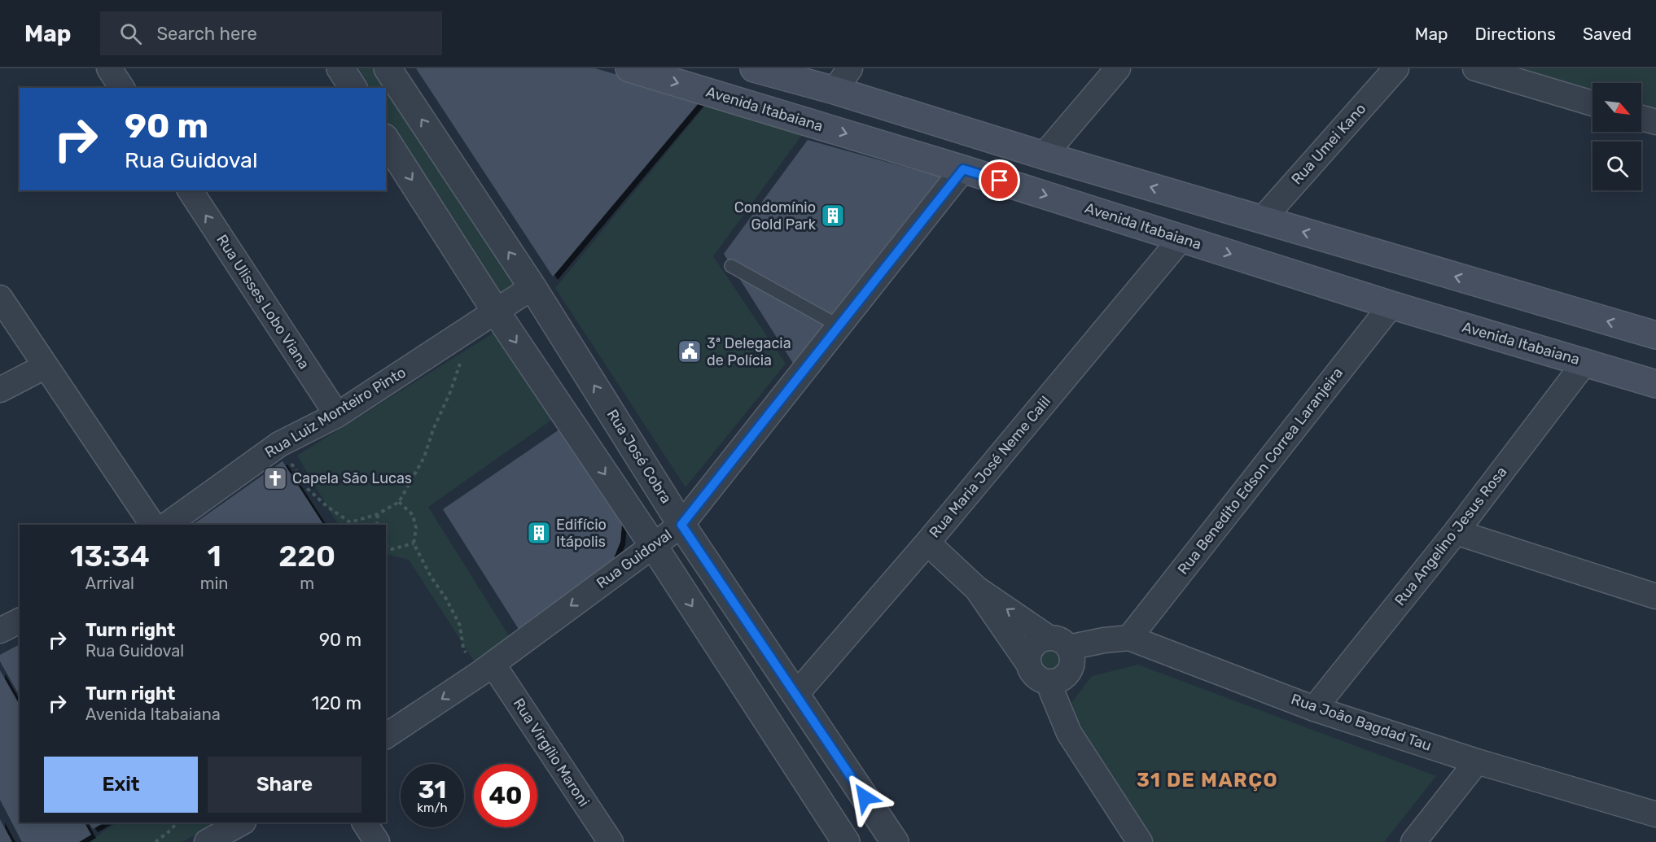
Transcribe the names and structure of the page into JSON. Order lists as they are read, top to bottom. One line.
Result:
{"streets":{"main road":["Avenida Itabaiana"],"street":["Rua Umei Kano","Rua Ulisses Lobo Viana","Rua Luiz Monteiro Pinto","Rua José Cobra","Rua Maria José Neme Calil","Rua Benedito Edson Correa Laranjeira","Rua Angelino Jesus Rosa","Rua Guidoval","Rua João Bagdad Tau","Rua Virgílio Maroni"]},"crossings":[["Avenida Itabaiana","Rua Maria José Neme Calil"],["Avenida Itabaiana","Rua Benedito Edson Correa Laranjeira"],["Avenida Itabaiana","Rua Angelino Jesus Rosa"],["Avenida Itabaiana","Rua Guidoval"],["Rua Ulisses Lobo Viana","Rua Luiz Monteiro Pinto"],["Rua Luiz Monteiro Pinto","Rua José Cobra"],["Rua José Cobra","Rua Maria José Neme Calil"],["Rua José Cobra","Rua Guidoval"],["Rua Benedito Edson Correa Laranjeira","Rua João Bagdad Tau"],["Rua Angelino Jesus Rosa","Rua João Bagdad Tau"],["Rua Guidoval","Rua Virgílio Maroni"]],"one_way":["Rua Guidoval"],"districts":["31 DE MARÇO"],"places":{"building":["Condomínio Gold Park","Edifício Itápolis"],"public building":["3ª Delegacia de Polícia"],"church":["Capela São Lucas"]},"north":"bottom right","page":{"header":"Map","search":"Search here","nav":["Map","Directions","Saved"],"turn":["90 m","Rua Guidoval"],"eta":["13:34","Arrival","1","min","220","m"],"list":[{"name":"Turn right","note":"Rua Guidoval","value":"90 m"},{"name":"Turn right","note":"Avenida Itabaiana","value":"120 m"}],"buttons":["Exit","Share"],"speed":"31 km/h","limit":"40"}}
